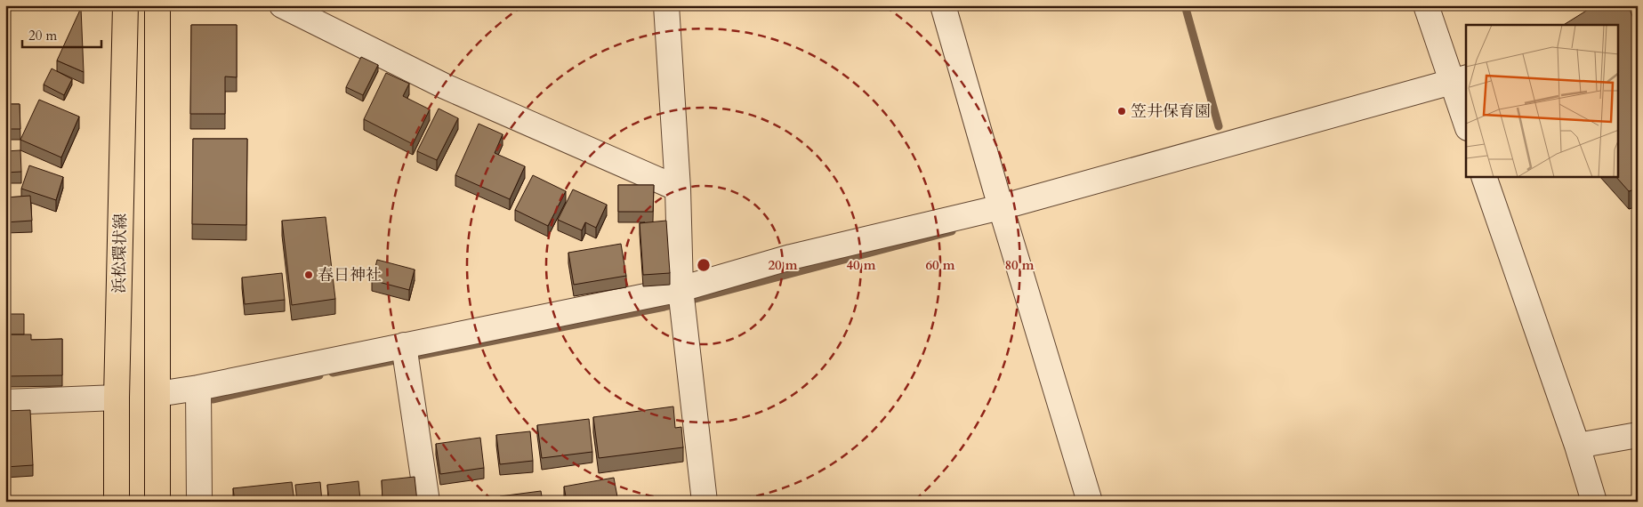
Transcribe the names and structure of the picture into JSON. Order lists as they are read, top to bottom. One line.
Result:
{"streets":{"main road":["浜松環状線"]},"places":["笠井保育園","春日神社"],"scale_bar":"20 m","rings":["20 m","40 m","60 m","80 m"]}
